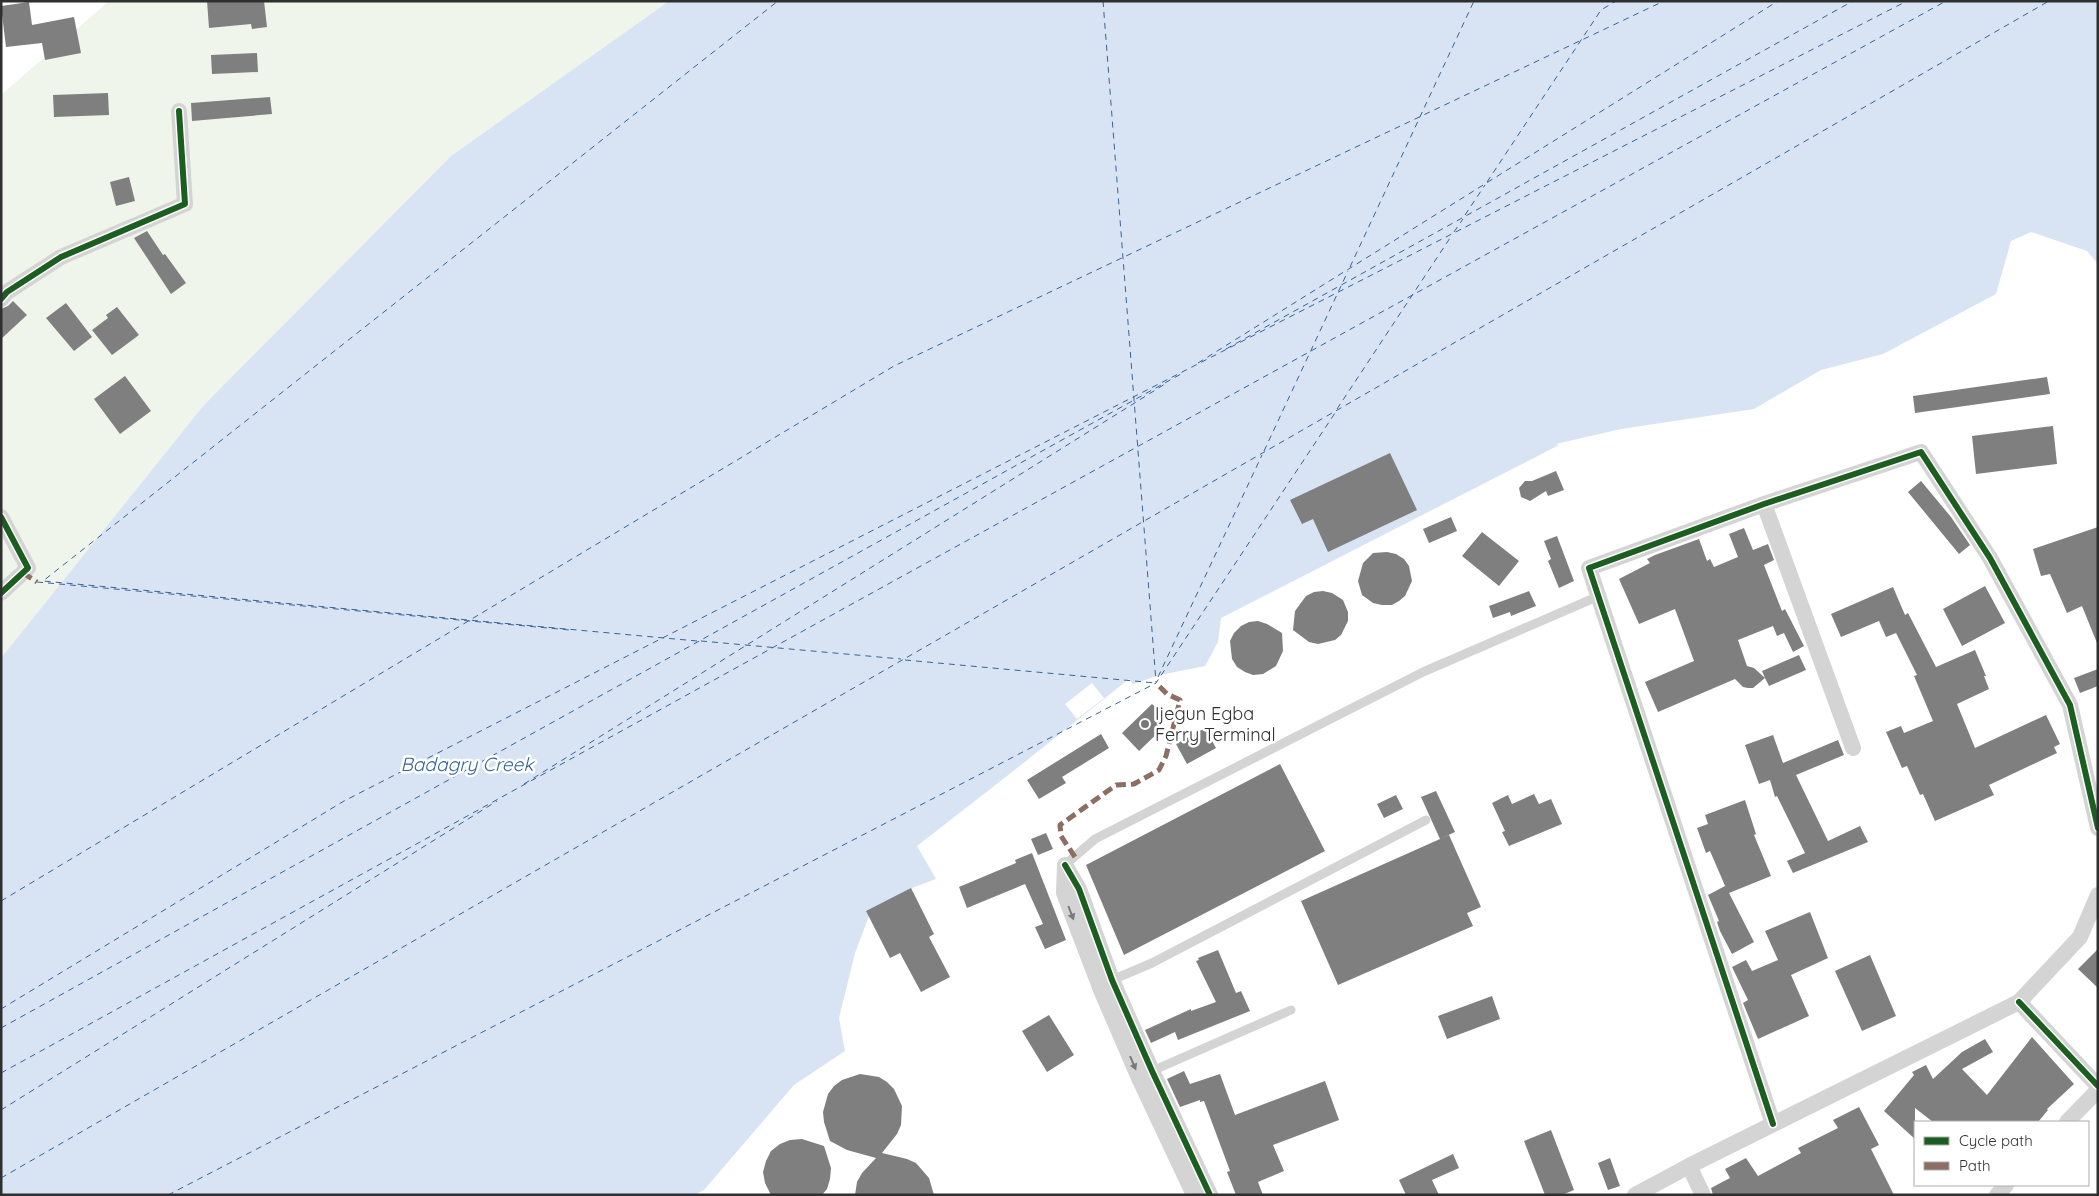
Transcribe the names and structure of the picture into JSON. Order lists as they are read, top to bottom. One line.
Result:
{"water":["Badagry Creek"],"places":["Ijegun Egba Ferry Terminal"],"legend":["Cycle path","Path"]}
